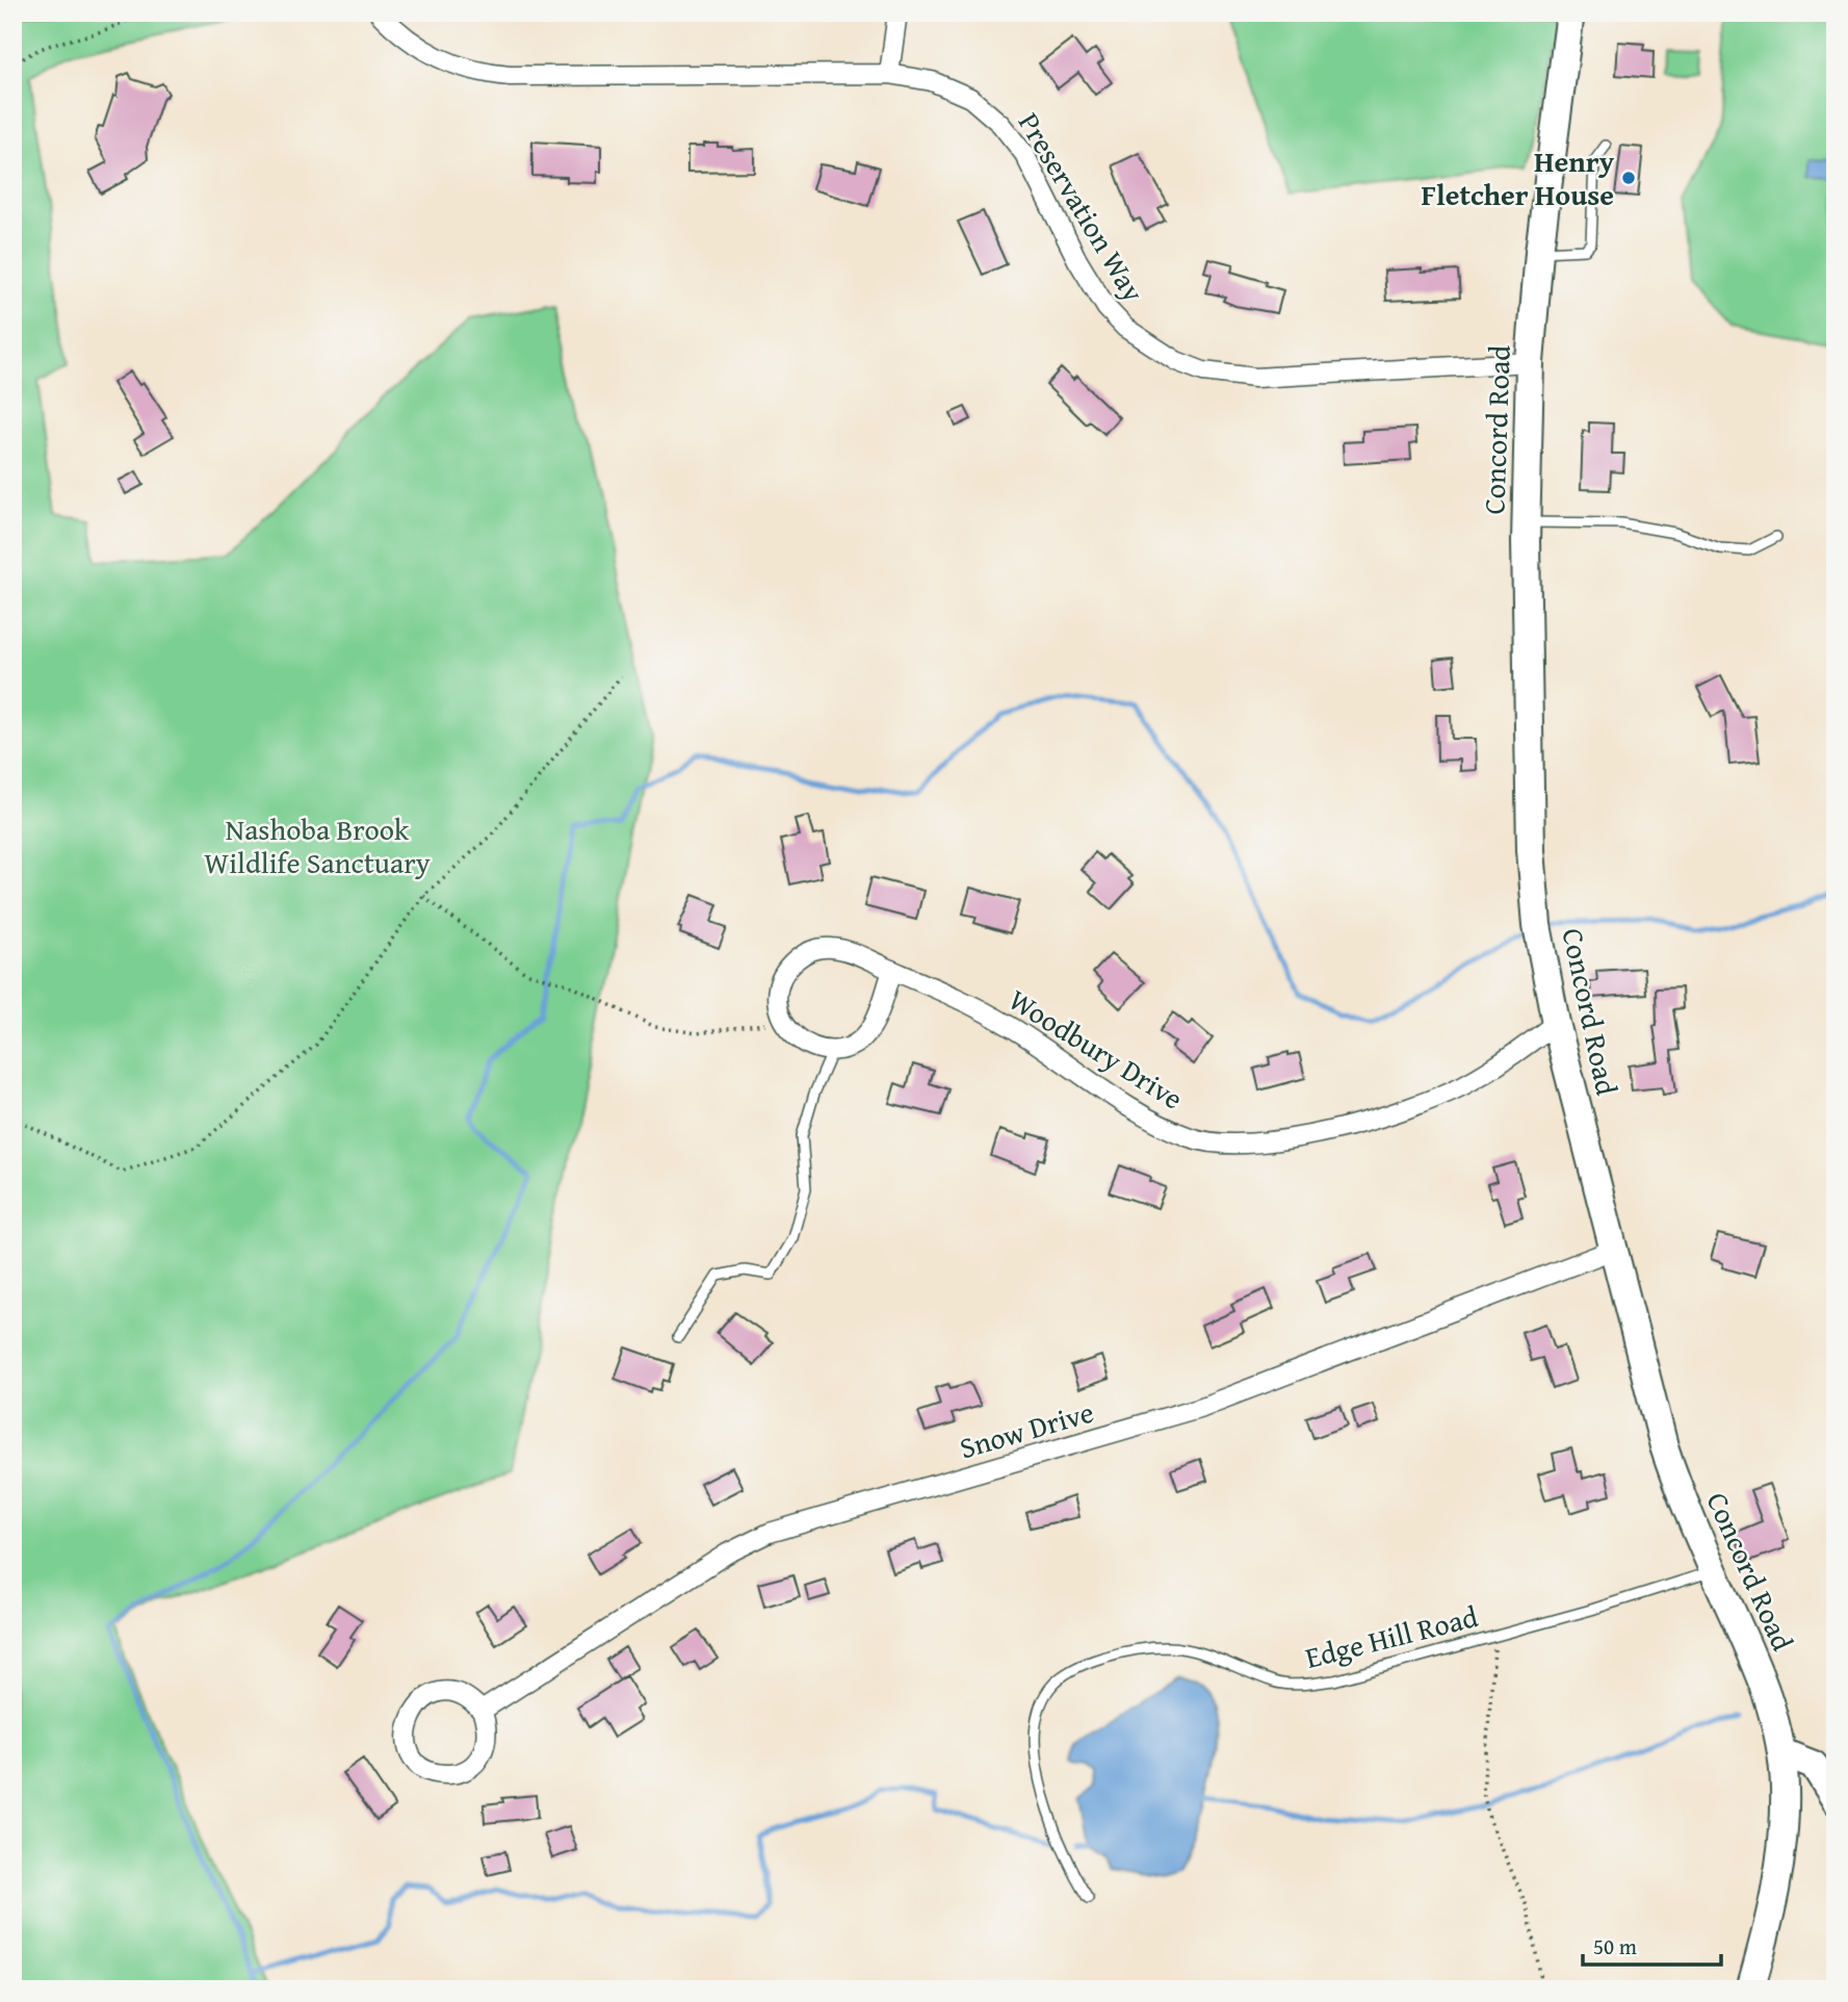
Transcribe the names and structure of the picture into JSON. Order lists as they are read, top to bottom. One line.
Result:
{"streets":{"main road":["Concord Road"],"street":["Preservation Way","Woodbury Drive","Snow Drive"],"lane":["Edge Hill Road"]},"crossings":[["Preservation Way","Concord Road"],["Concord Road","Woodbury Drive"],["Concord Road","Snow Drive"],["Concord Road","Edge Hill Road"]],"parks":["Nashoba Brook Wildlife Sanctuary"],"places":["Henry Fletcher House"],"scale_bar":"50 m"}
